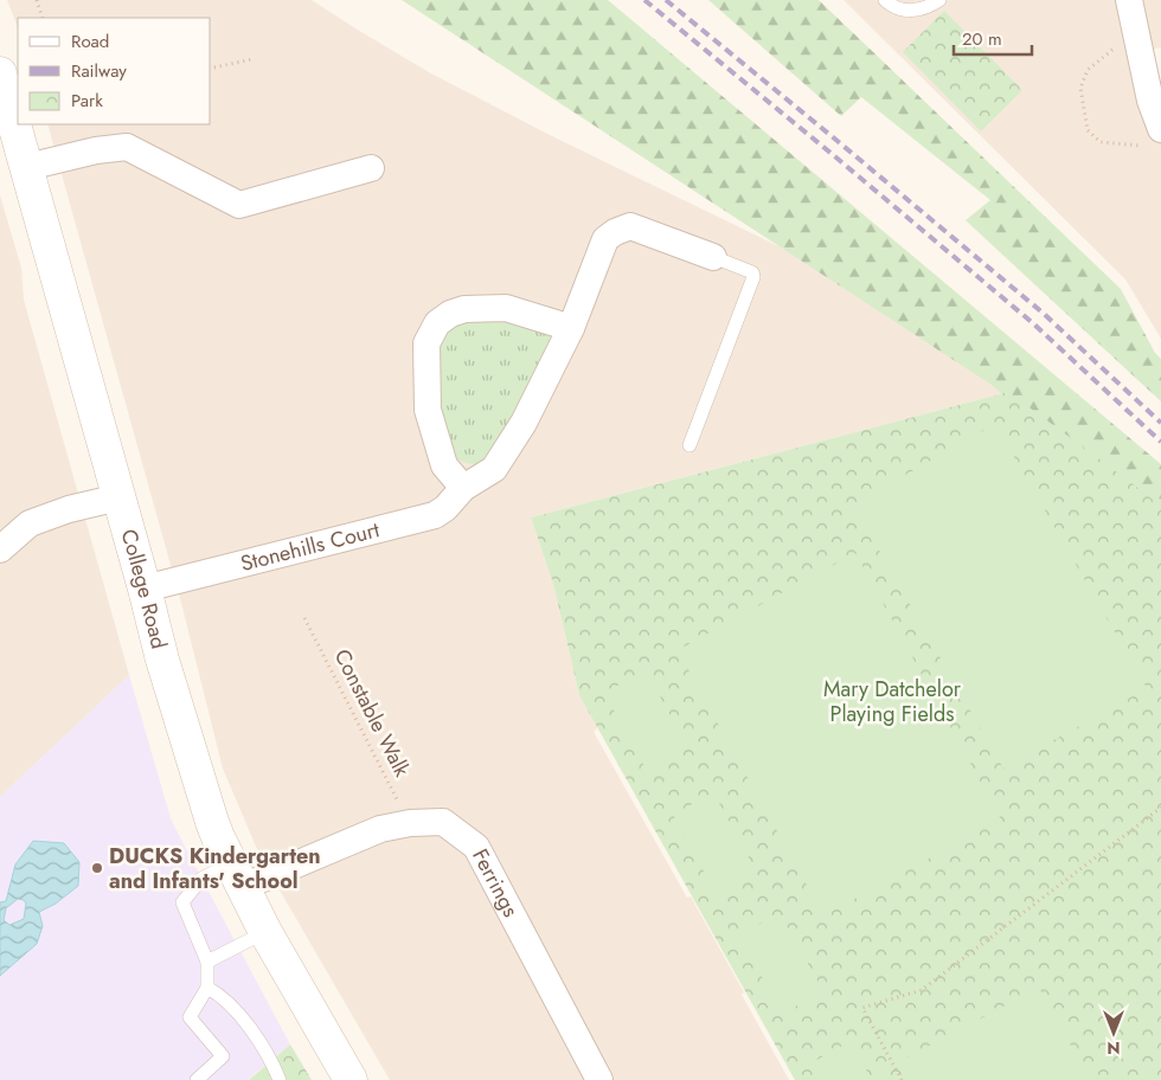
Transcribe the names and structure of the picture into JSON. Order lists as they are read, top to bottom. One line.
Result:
{"streets":{"street":["Stonehills Court","College Road","Ferrings"],"path":["Constable Walk"]},"crossings":[["Stonehills Court","College Road"],["College Road","Ferrings"],["Constable Walk","Ferrings"]],"parks":["Mary Datchelor Playing Fields"],"places":["DUCKS Kindergarten and Infants' School"],"legend":["Road","Railway","Park"],"scale_bar":"20 m","north":"bottom"}
